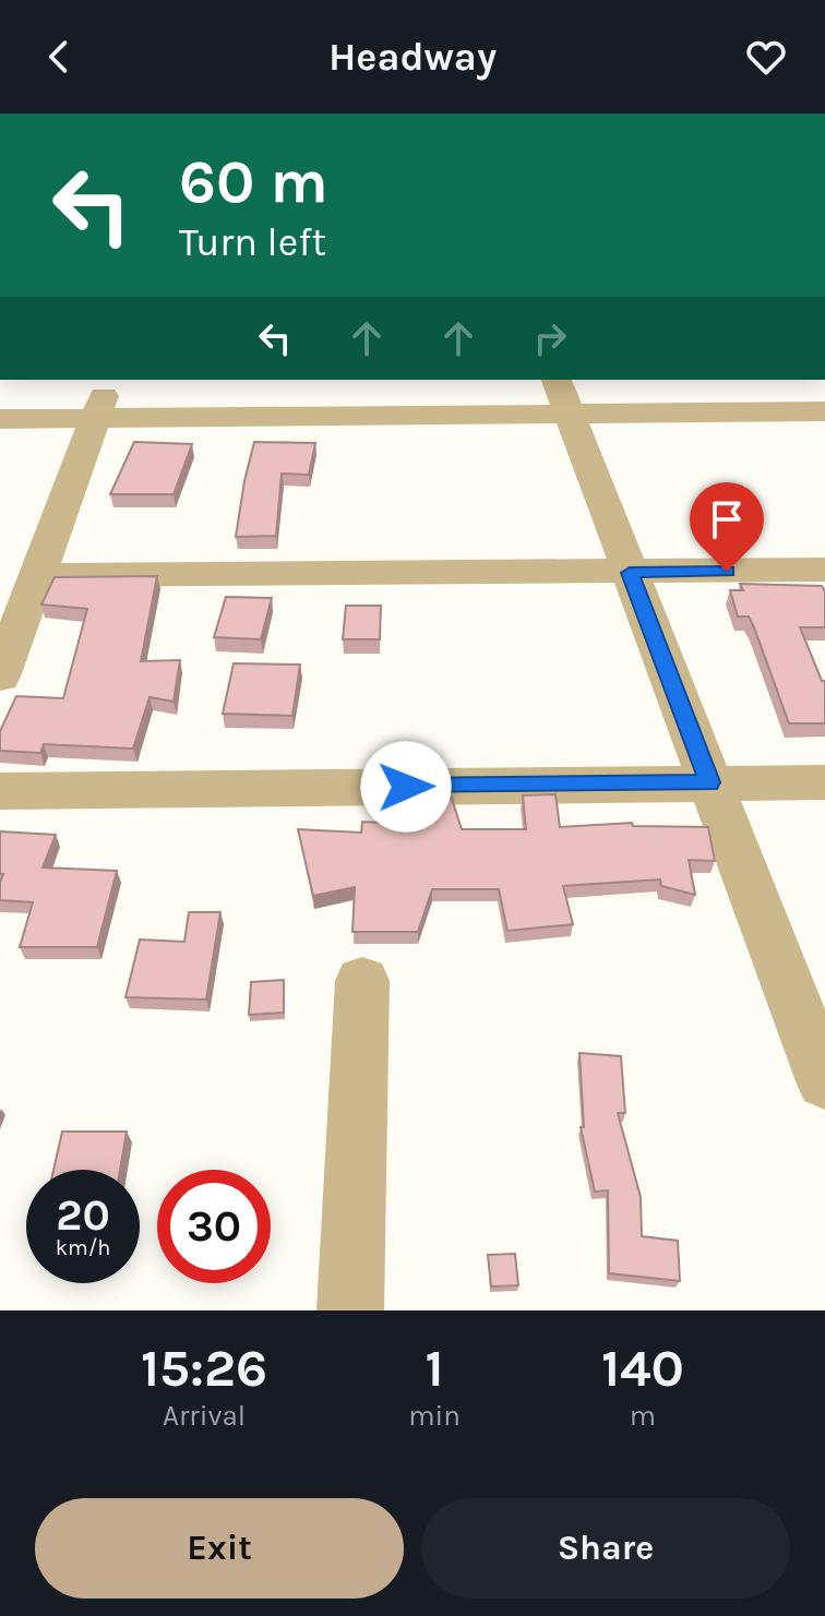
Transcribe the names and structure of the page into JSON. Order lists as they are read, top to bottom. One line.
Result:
{"page":{"header":"Headway","turn":["60 m","Turn left"],"speed":"20 km/h","limit":"30","eta":["15:26","Arrival","1","min","140","m"],"buttons":["Exit","Share"]}}
